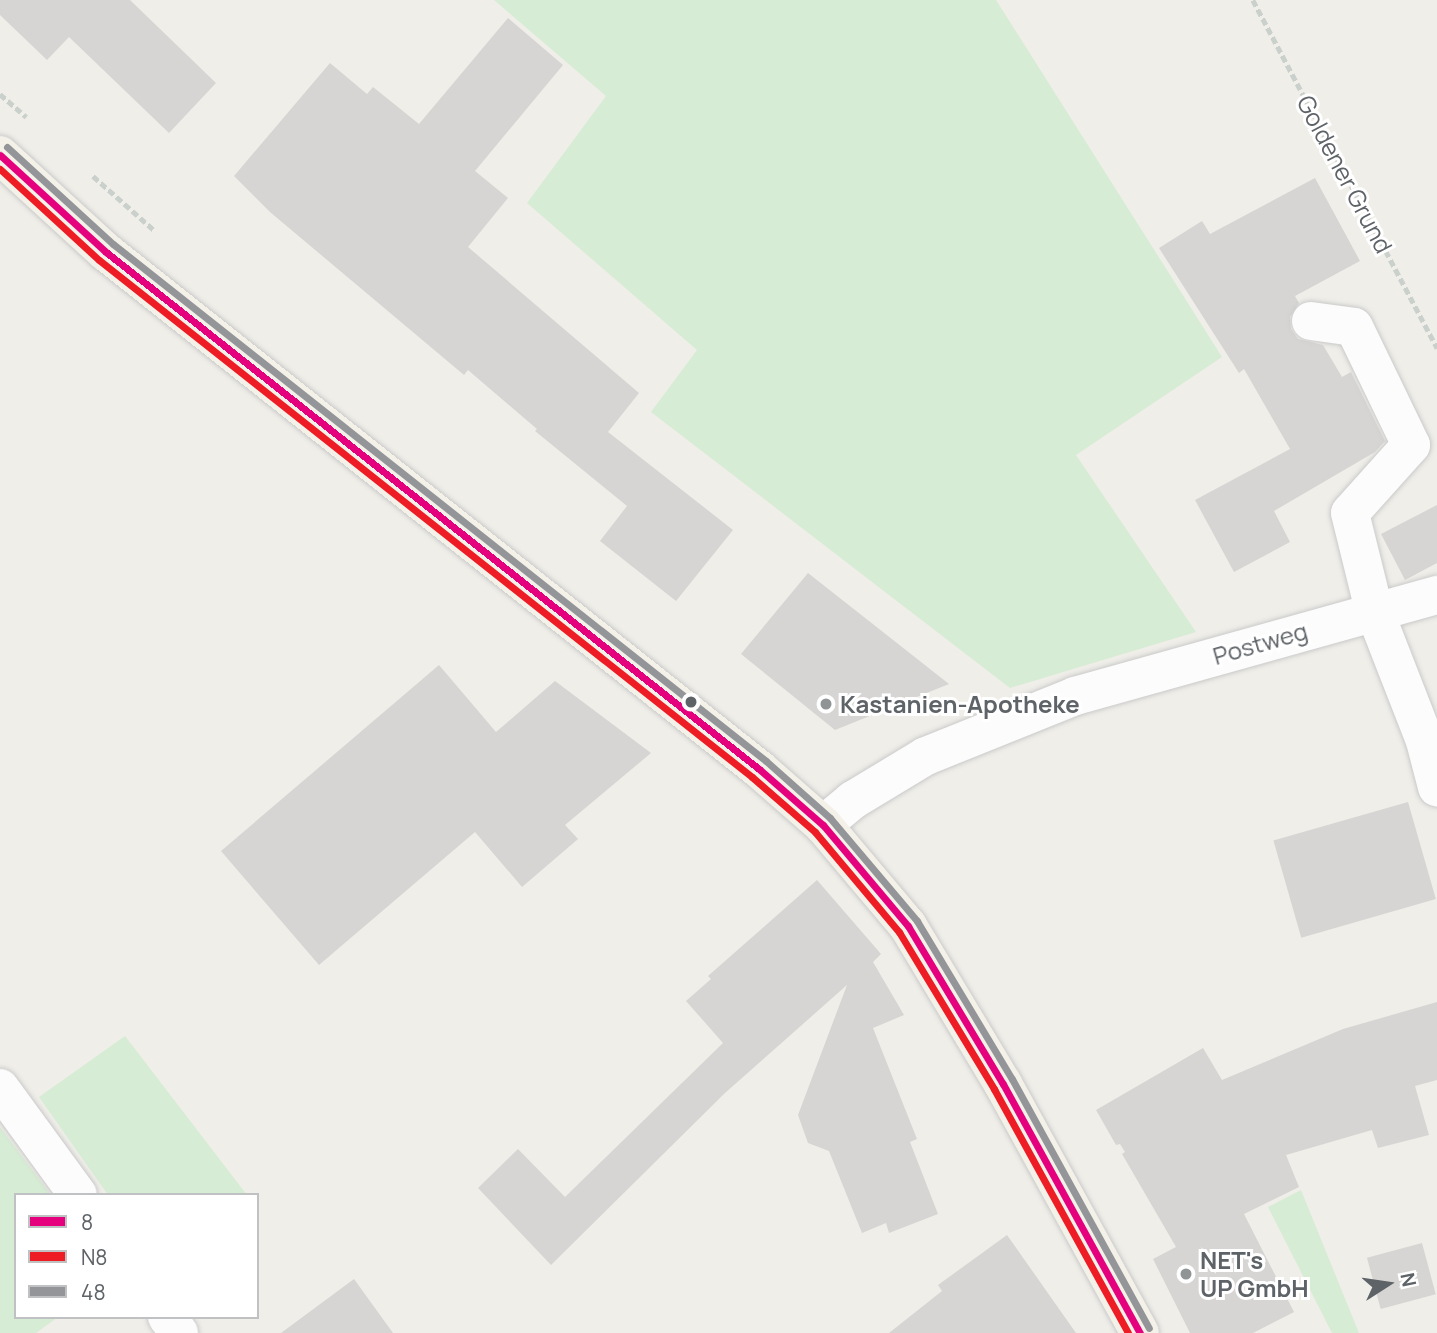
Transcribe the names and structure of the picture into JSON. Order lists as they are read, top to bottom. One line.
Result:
{"streets":{"street":["Postweg"],"path":["Goldener Grund"]},"places":["Kastanien-Apotheke","NET's UP GmbH"],"lines":["transit line 48","transit line 8","transit line N8"],"legend":["8","N8","48"],"north":"right"}
